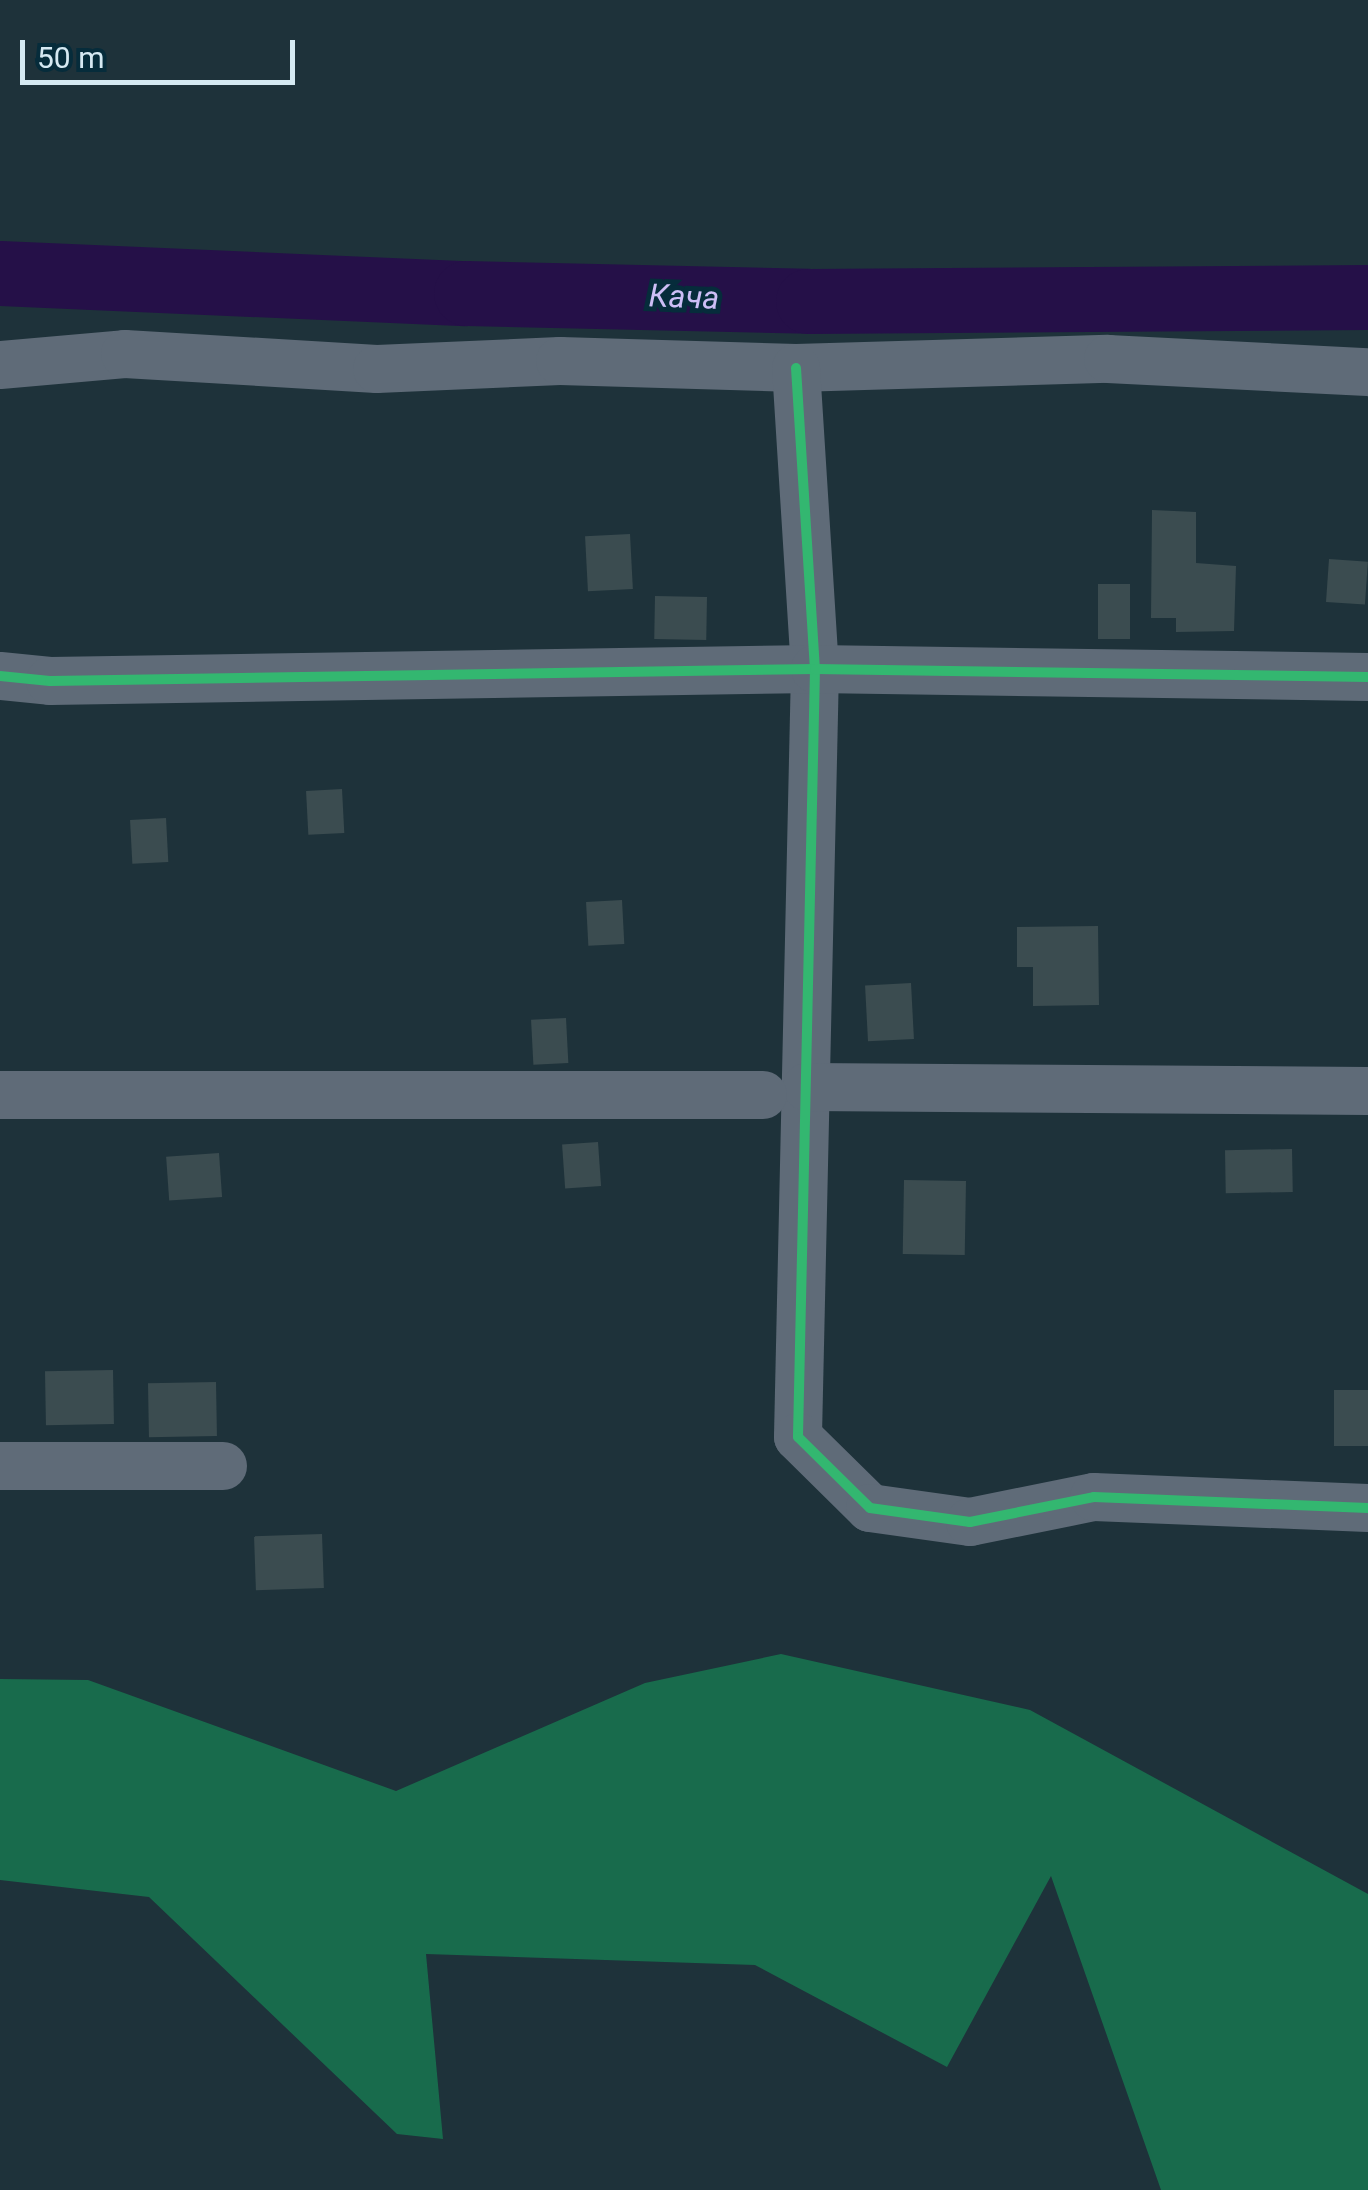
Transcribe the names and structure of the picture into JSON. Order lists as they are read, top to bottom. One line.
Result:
{"water":["Кача"],"scale_bar":"50 m"}
